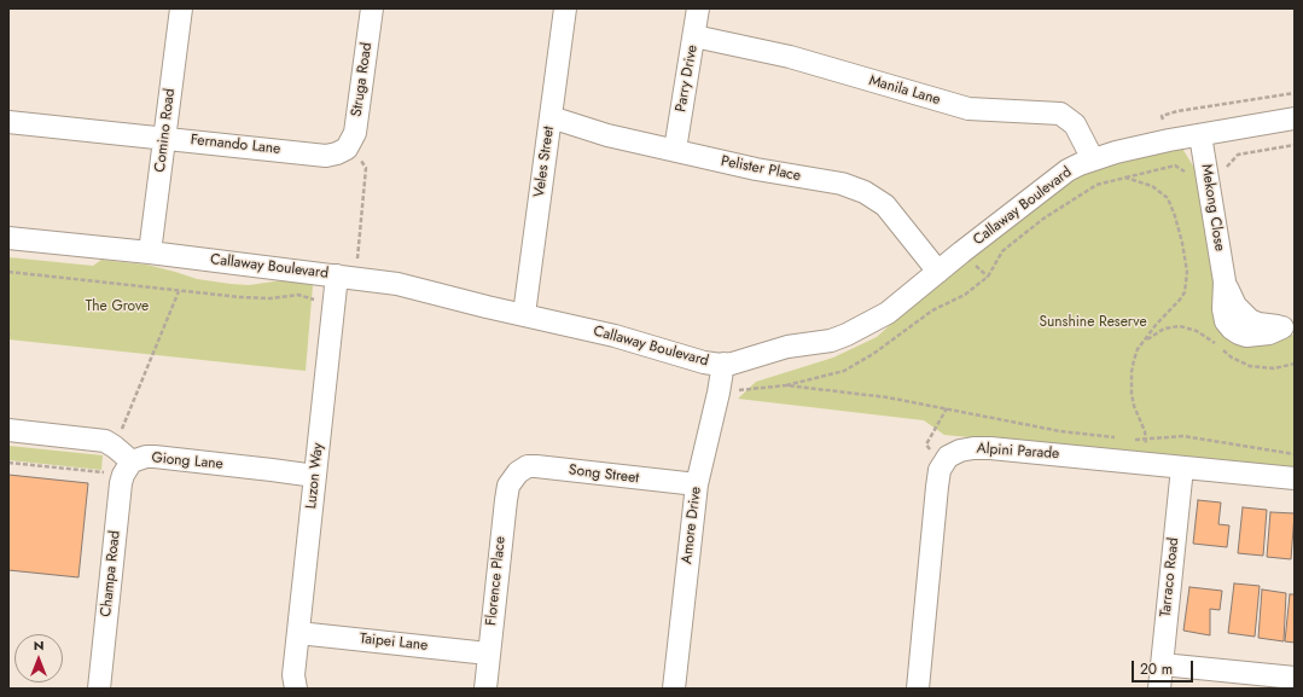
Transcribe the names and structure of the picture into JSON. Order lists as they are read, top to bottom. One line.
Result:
{"streets":{"street":["Parry Drive","Struga Road","Manila Lane","Comino Road","Fernando Lane","Veles Street","Pelister Place","Callaway Boulevard","Mekong Close","Alpini Parade","Giong Lane","Song Street","Luzon Way","Amore Drive","Champa Road","Tarraco Road","Florence Place","Taipei Lane"]},"crossings":[["Parry Drive","Manila Lane"],["Parry Drive","Pelister Place"],["Struga Road","Fernando Lane"],["Manila Lane","Callaway Boulevard"],["Comino Road","Fernando Lane"],["Comino Road","Callaway Boulevard"],["Veles Street","Pelister Place"],["Veles Street","Callaway Boulevard"],["Pelister Place","Callaway Boulevard"],["Callaway Boulevard","Mekong Close"],["Callaway Boulevard","Luzon Way"],["Callaway Boulevard","Amore Drive"],["Alpini Parade","Tarraco Road"],["Giong Lane","Luzon Way"],["Giong Lane","Champa Road"],["Song Street","Amore Drive"],["Song Street","Florence Place"],["Luzon Way","Taipei Lane"],["Florence Place","Taipei Lane"]],"parks":["The Grove","Sunshine Reserve"],"scale_bar":"20 m","north":"top"}
